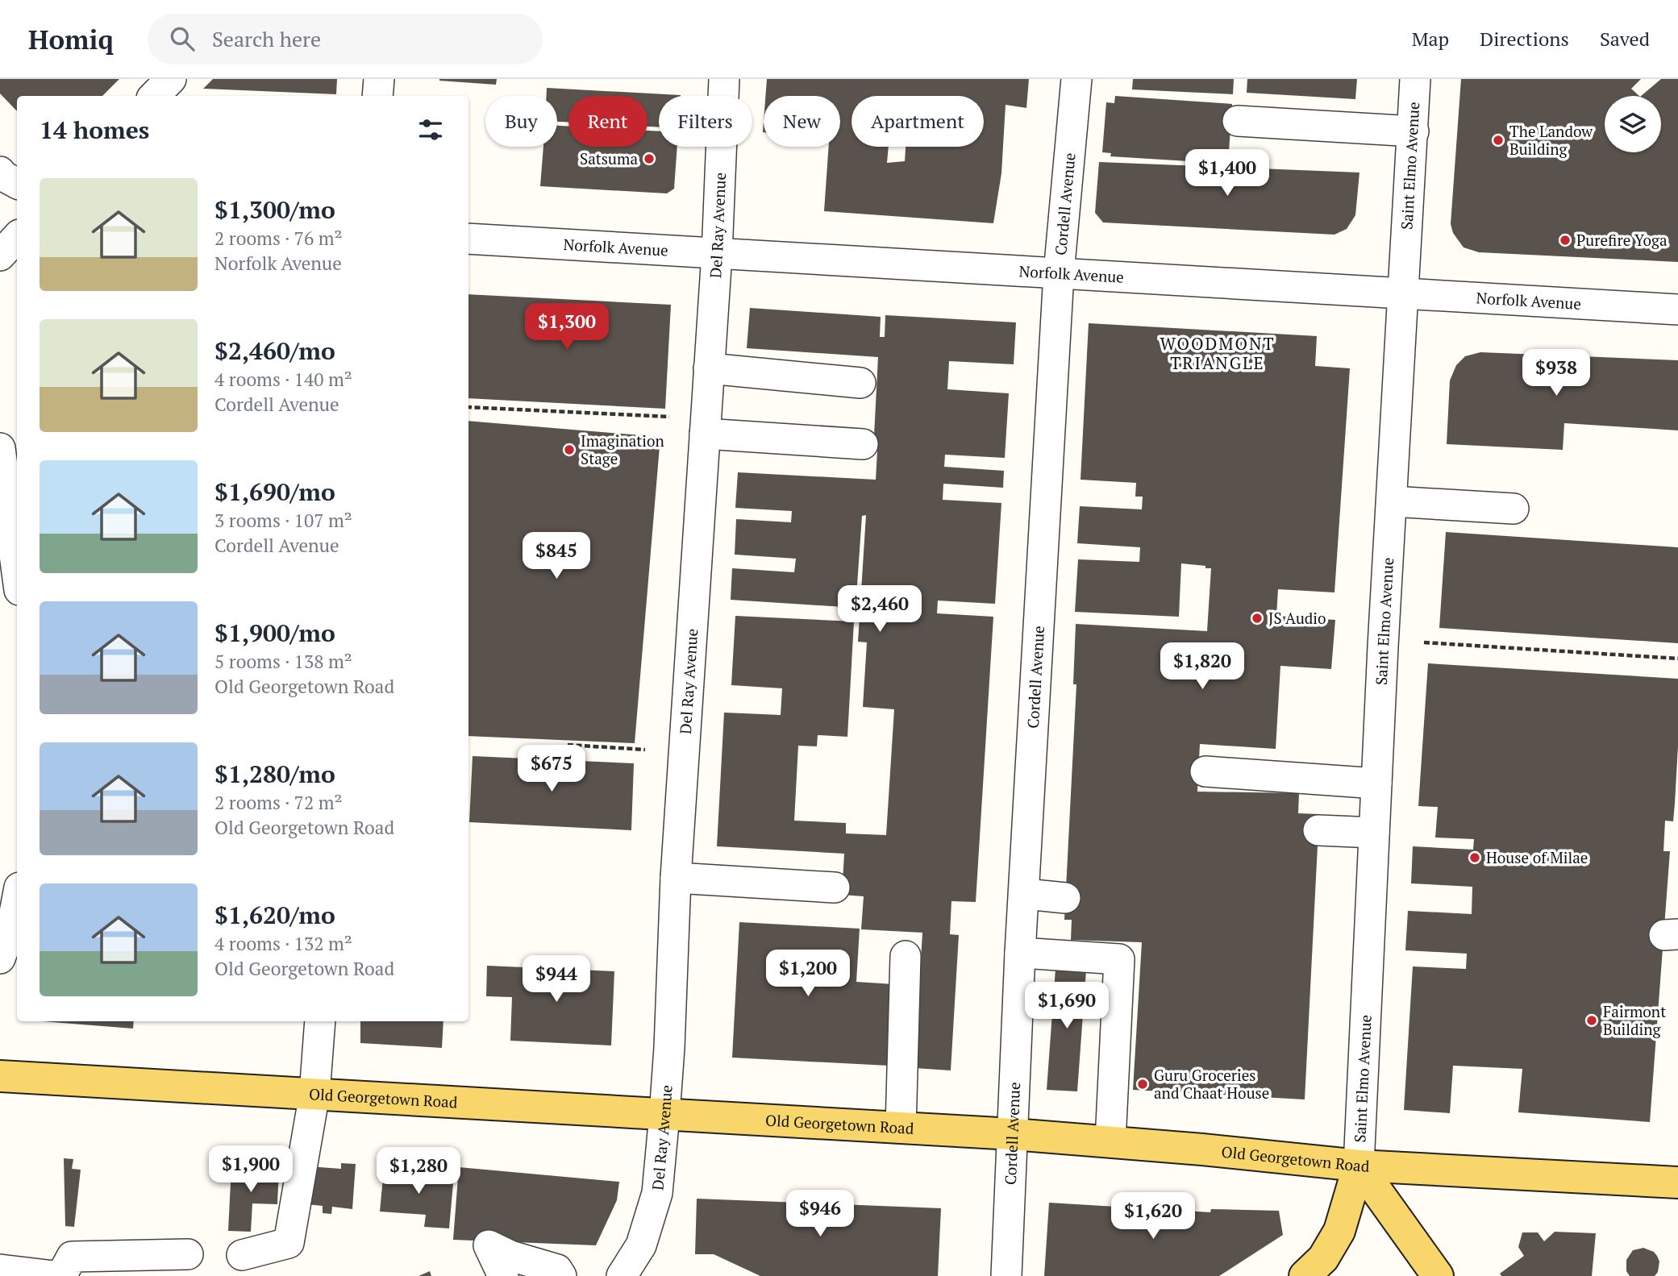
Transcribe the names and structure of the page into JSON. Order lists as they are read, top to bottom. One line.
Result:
{"streets":{"main road":["Old Georgetown Road"],"street":["Saint Elmo Avenue","Cordell Avenue","Del Ray Avenue","Norfolk Avenue"]},"crossings":[["Saint Elmo Avenue","Norfolk Avenue"],["Saint Elmo Avenue","Old Georgetown Road"],["Cordell Avenue","Norfolk Avenue"],["Cordell Avenue","Old Georgetown Road"],["Del Ray Avenue","Norfolk Avenue"],["Del Ray Avenue","Old Georgetown Road"]],"districts":["WOODMONT TRIANGLE"],"places":["The Landow Building","Satsuma","Purefire Yoga","Imagination Stage","JS Audio","House of Milae","Fairmont Building","Guru Groceries and Chaat House"],"page":{"header":"Homiq","search":"Search here","nav":["Map","Directions","Saved"],"chip":["Buy","Rent","Filters","New","Apartment"],"heading":"14 homes","price":["$1,400","$1,300","$938","$845","$2,460","$1,820","$675","$1,200","$944","$1,690","$1,900","$1,280","$946","$1,620"],"list":[{"name":"$1,300/mo","note":"2 rooms · 76 m² · Norfolk Avenue"},{"name":"$2,460/mo","note":"4 rooms · 140 m² · Cordell Avenue"},{"name":"$1,690/mo","note":"3 rooms · 107 m² · Cordell Avenue"},{"name":"$1,900/mo","note":"5 rooms · 138 m² · Old Georgetown Road"},{"name":"$1,280/mo","note":"2 rooms · 72 m² · Old Georgetown Road"},{"name":"$1,620/mo","note":"4 rooms · 132 m² · Old Georgetown Road"}]}}
